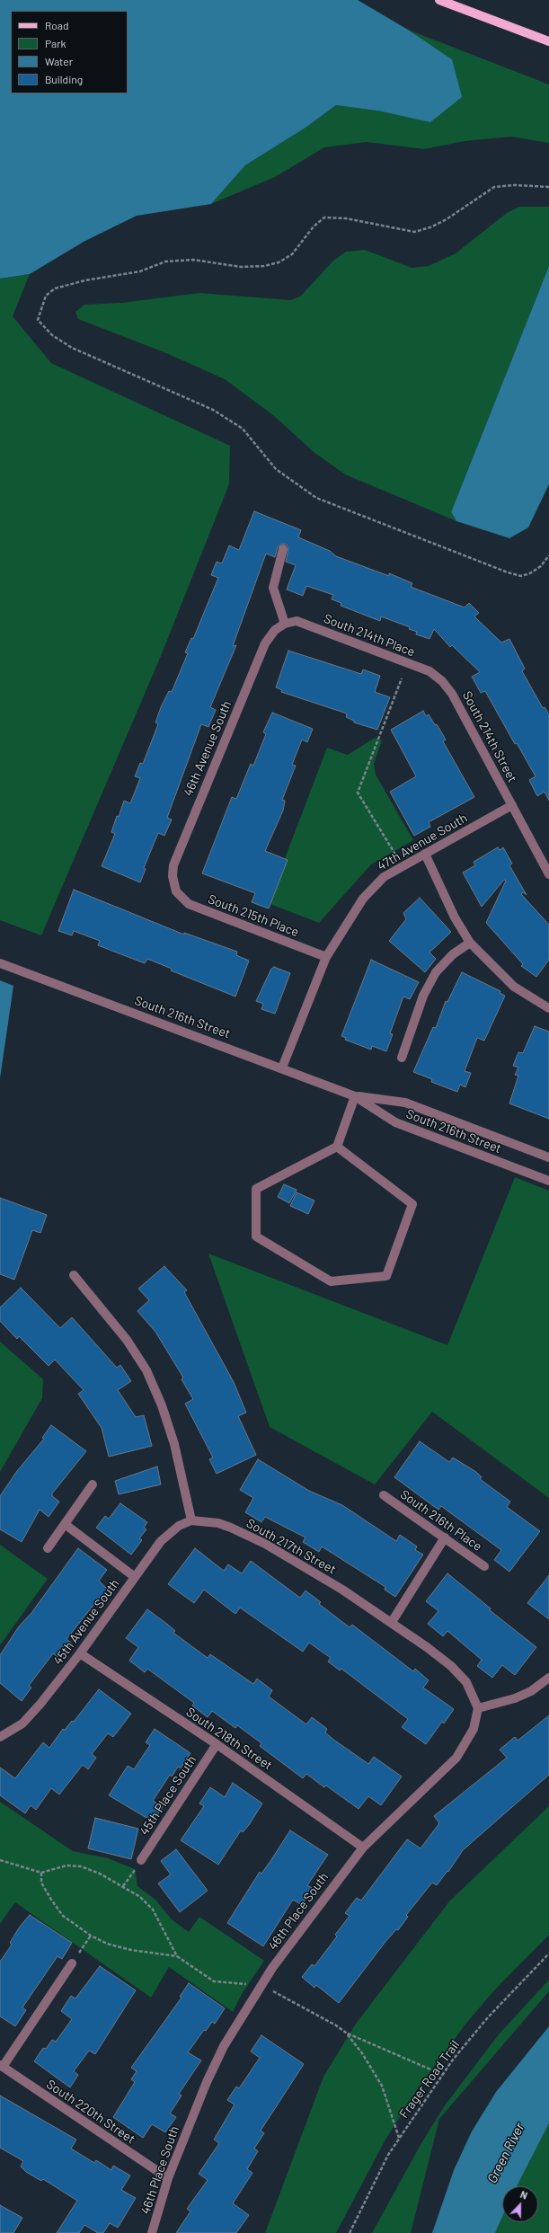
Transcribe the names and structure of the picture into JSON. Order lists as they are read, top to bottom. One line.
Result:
{"streets":{"street":["South 214th Place","South 214th Street","46th Avenue South","47th Avenue South","South 215th Place","South 216th Street","South 216th Place","South 217th Street","45th Avenue South","South 218th Street","45th Place South","46th Place South","South 220th Street"],"path":["Frager Road Trail"]},"crossings":[["South 214th Place","South 214th Street"],["South 214th Place","46th Avenue South"],["South 214th Street","47th Avenue South"],["46th Avenue South","South 215th Place"],["47th Avenue South","South 215th Place"],["47th Avenue South","South 216th Street"],["South 217th Street","45th Avenue South"],["South 217th Street","46th Place South"],["45th Avenue South","South 218th Street"],["South 218th Street","45th Place South"],["South 218th Street","46th Place South"],["46th Place South","South 220th Street"]],"water":["Green River"],"legend":["Road","Park","Water","Building"],"north":"top"}
